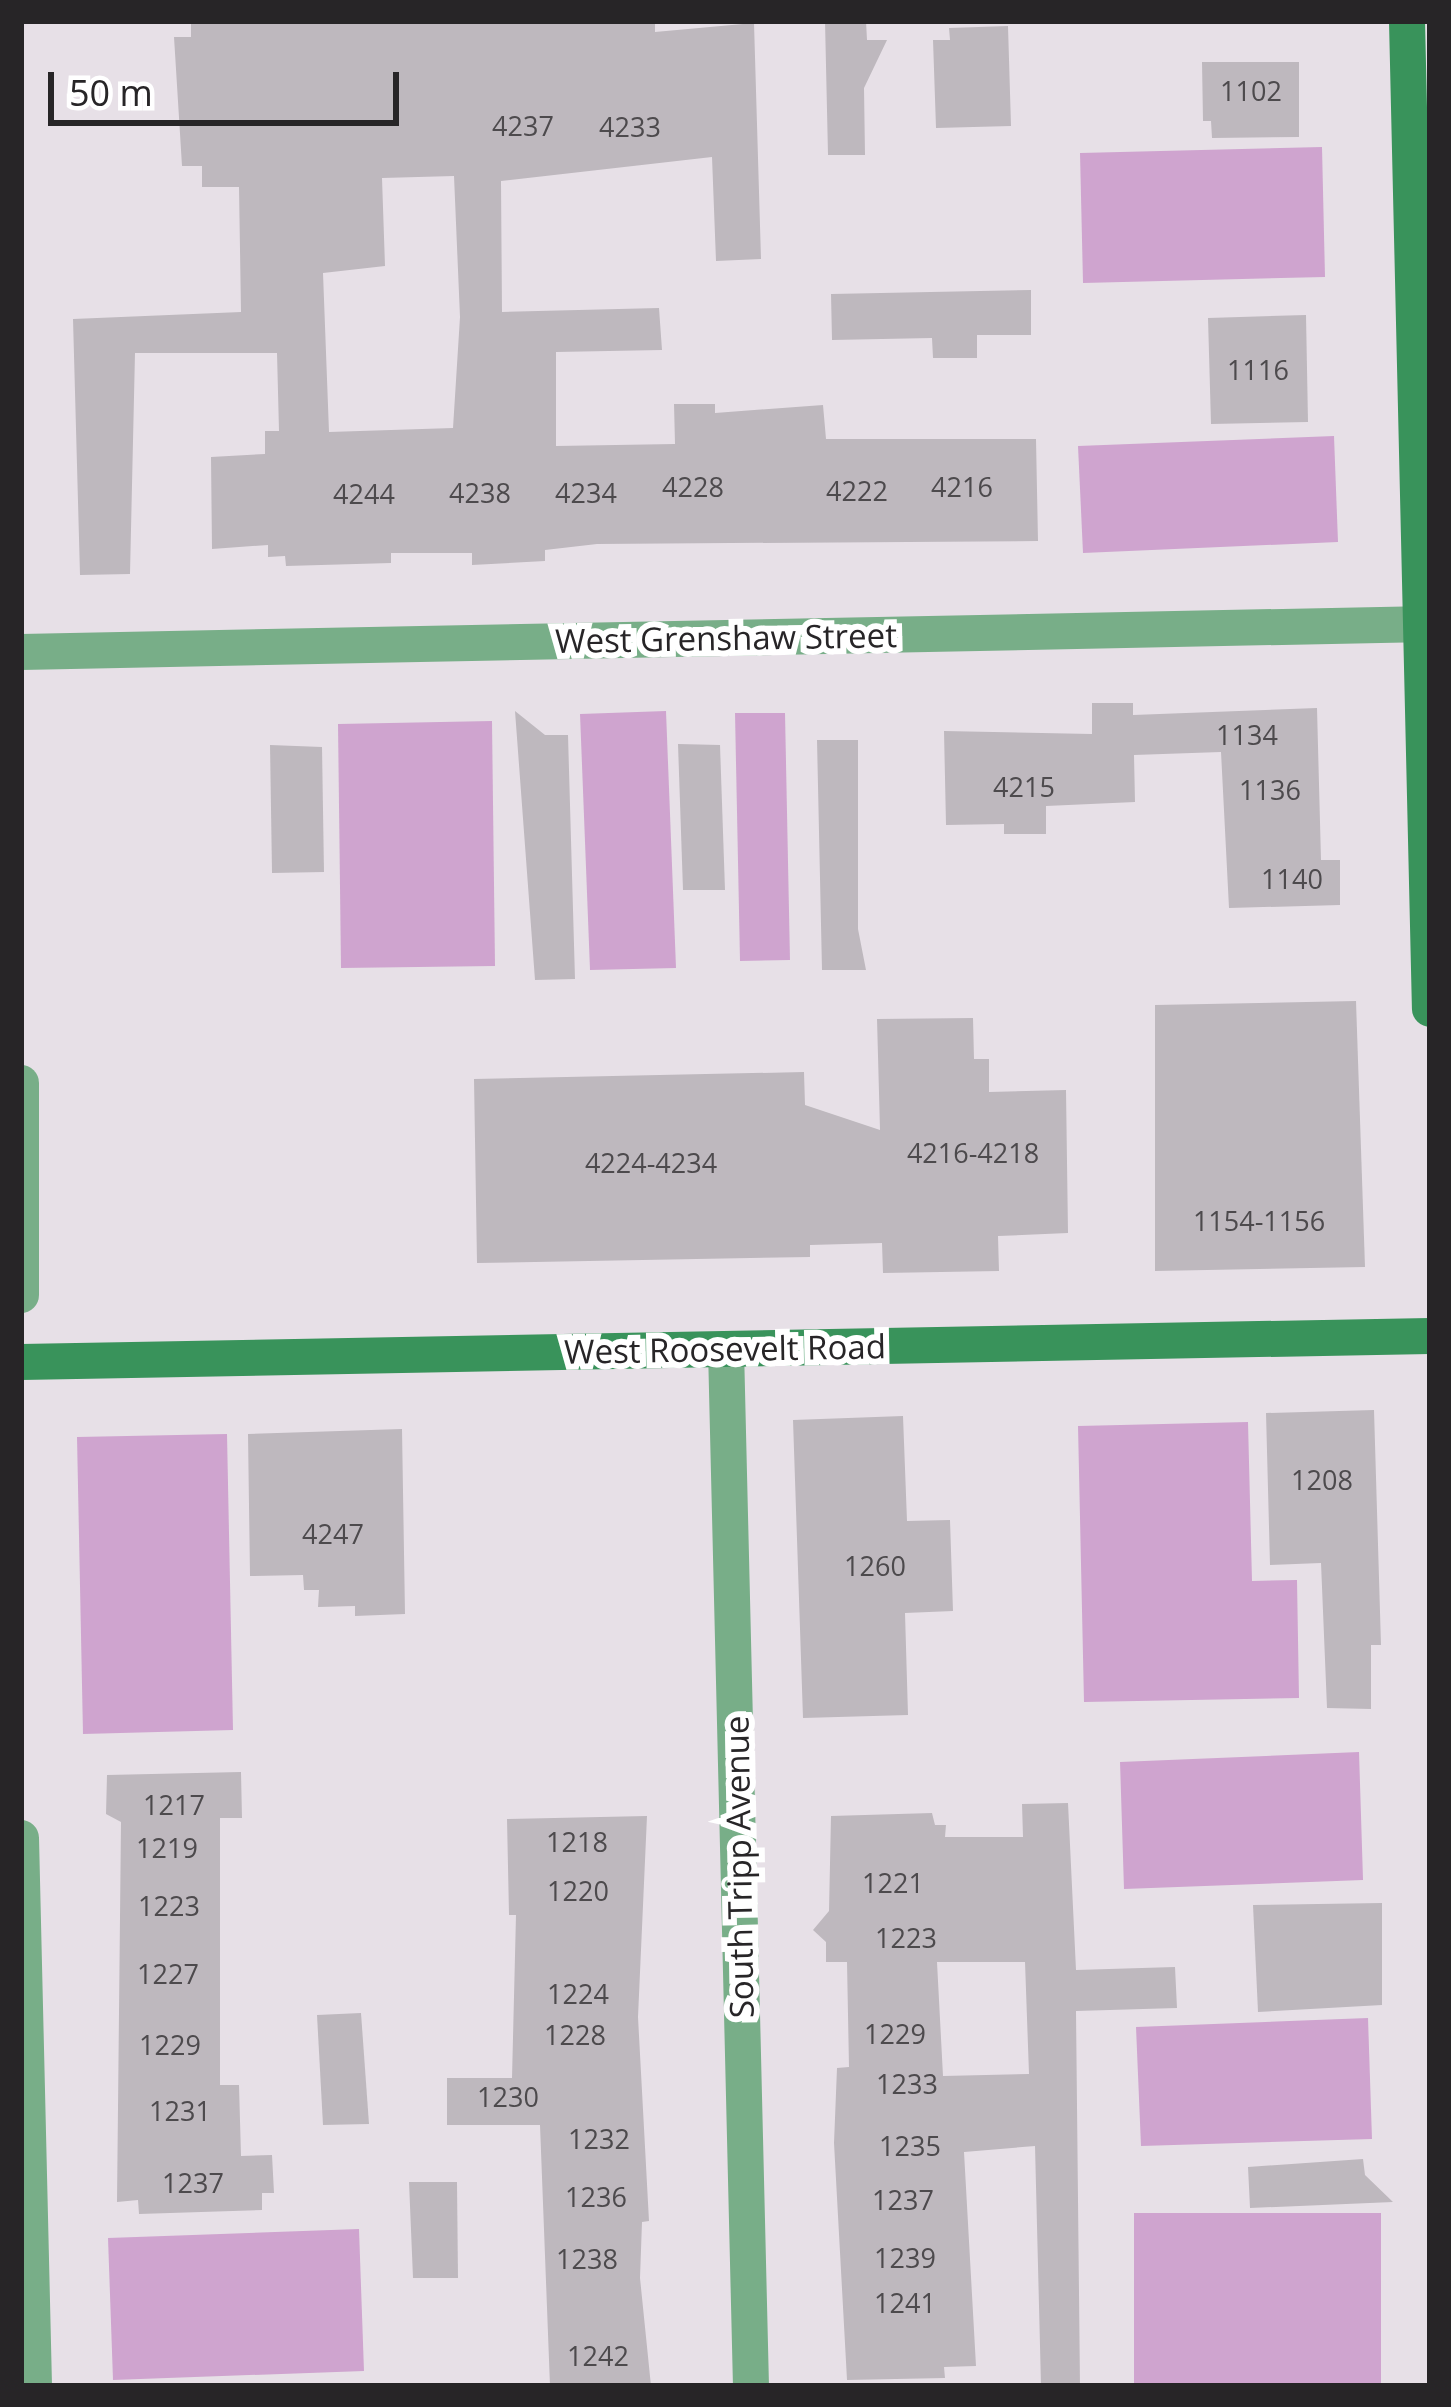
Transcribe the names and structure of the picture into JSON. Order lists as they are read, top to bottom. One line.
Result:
{"streets":{"main road":["West Roosevelt Road"],"street":["West Grenshaw Street","South Tripp Avenue"]},"crossings":[["West Roosevelt Road","South Tripp Avenue"]],"house_numbers":["1102","4237","4233","1116","4228","4216","4222","4238","4234","4244","1134","4215","1136","1140","4216-4218","4224-4234","1154-1156","1208","4247","1260","1217","1218","1219","1221","1220","1223","1223","1227","1224","1229","1228","1229","1233","1230","1231","1232","1235","1237","1236","1237","1239","1238","1241","1242"],"scale_bar":"50 m"}
